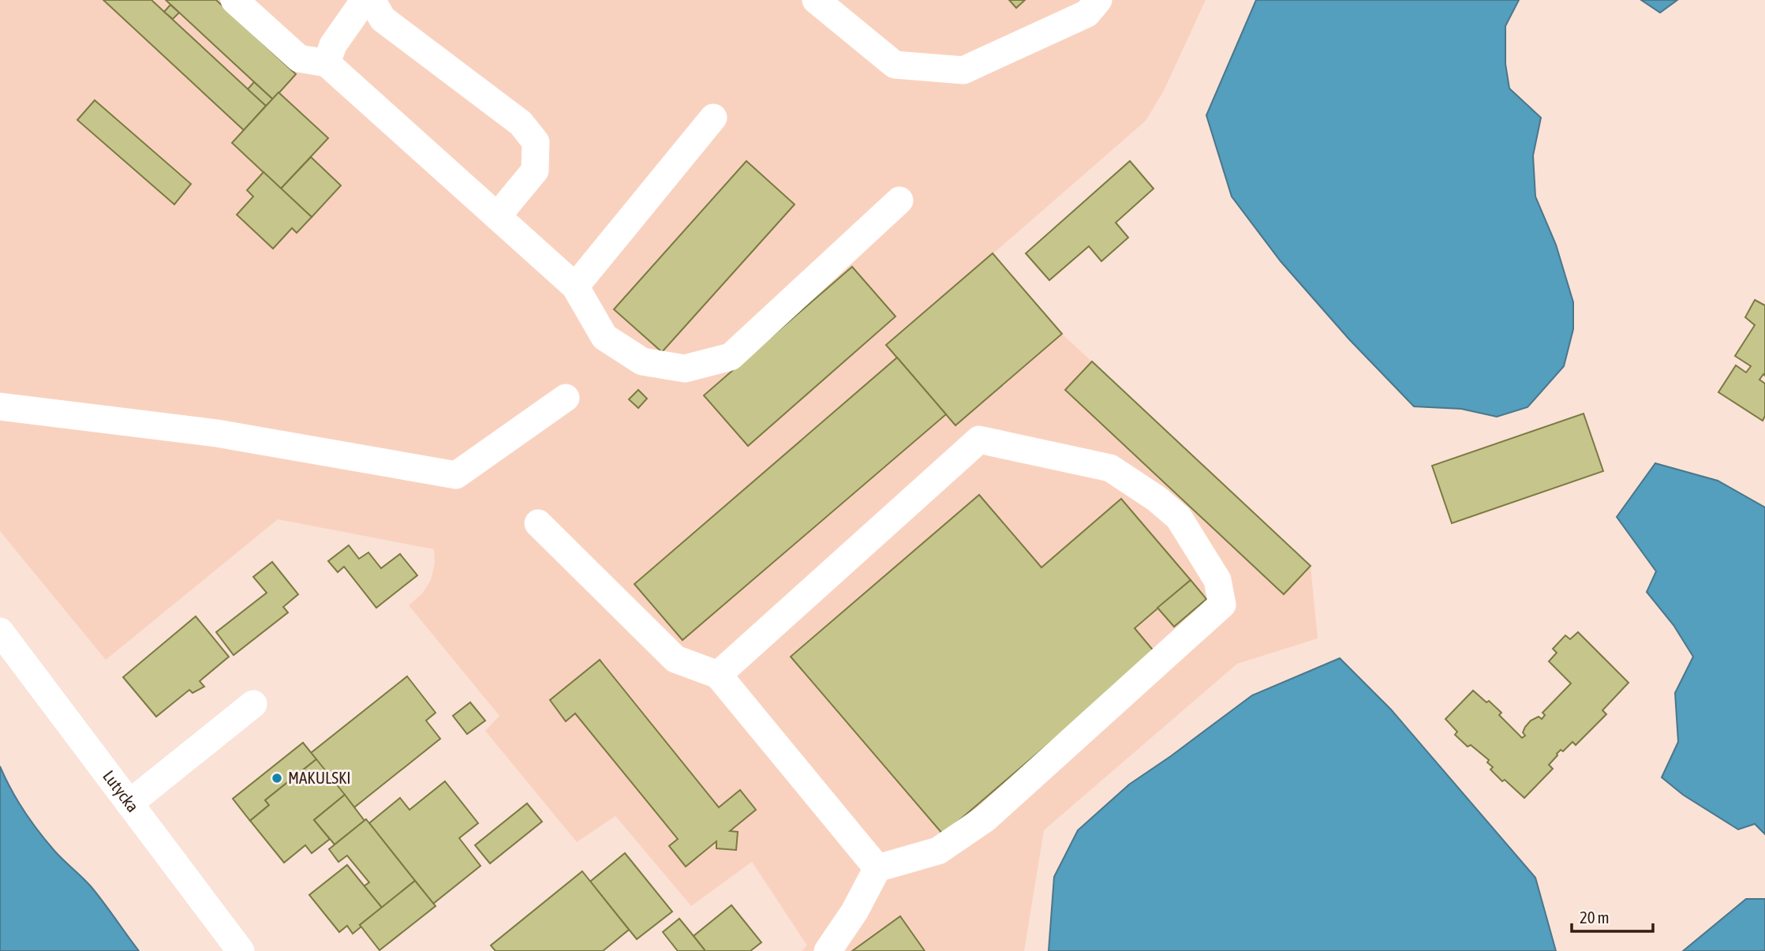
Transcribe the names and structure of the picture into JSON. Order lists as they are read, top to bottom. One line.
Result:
{"streets":{"street":["Lutycka"]},"places":["MAKULSKI"],"scale_bar":"20 m"}
